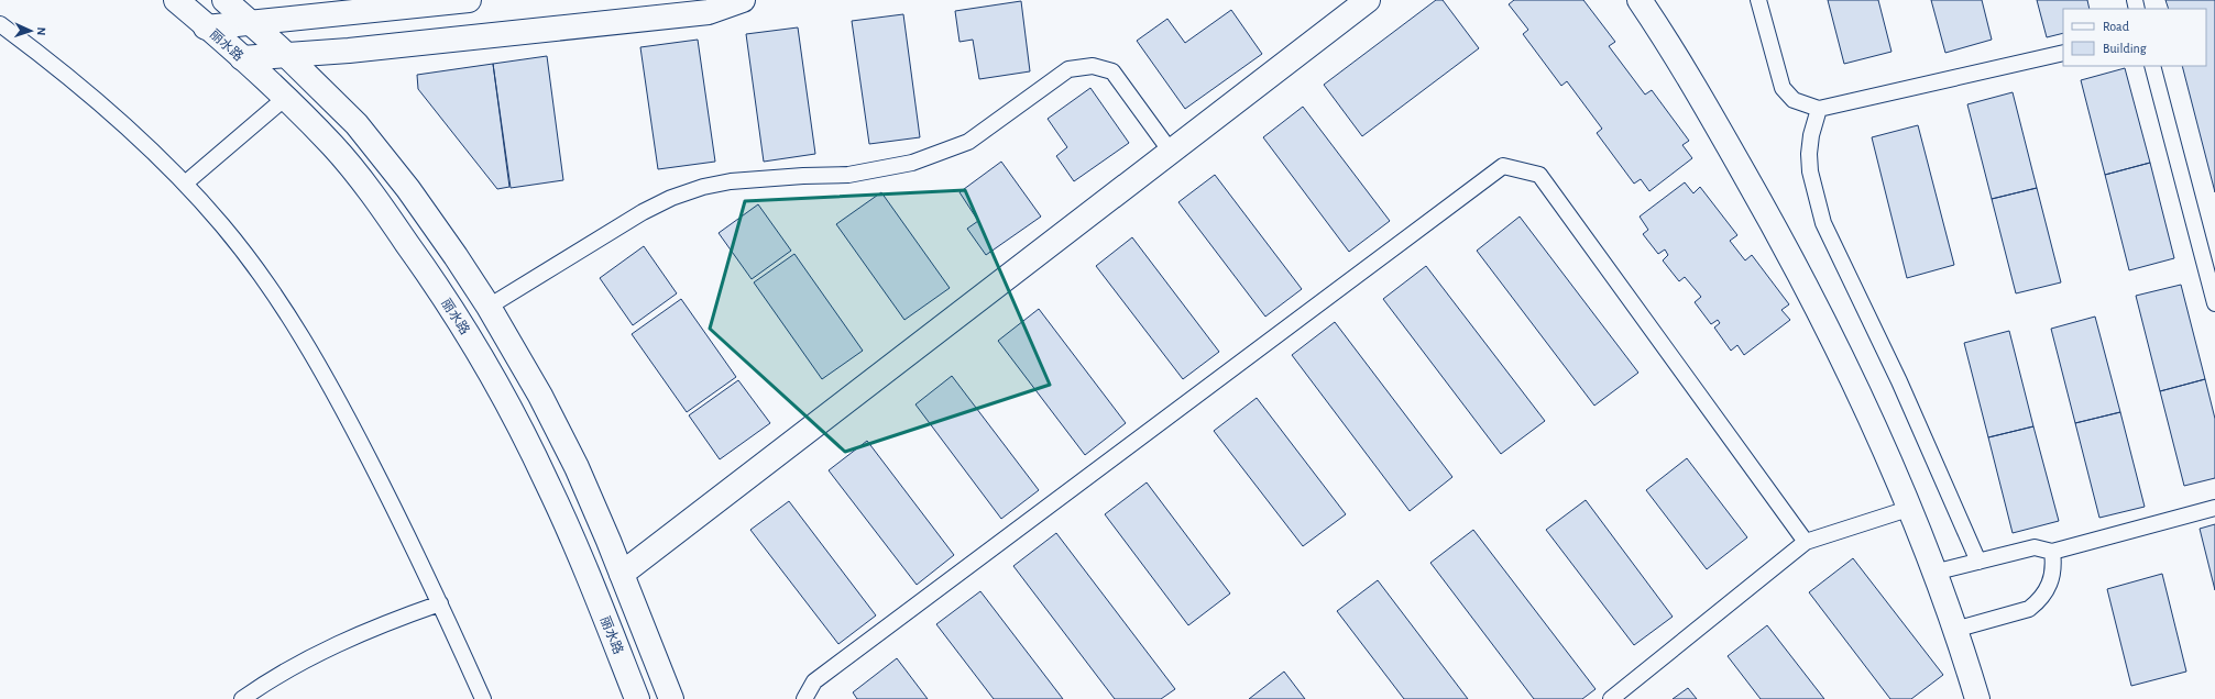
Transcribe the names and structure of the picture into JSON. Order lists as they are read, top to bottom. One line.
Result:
{"streets":{"street":["丽水路"]},"legend":["Road","Building"],"north":"right"}
